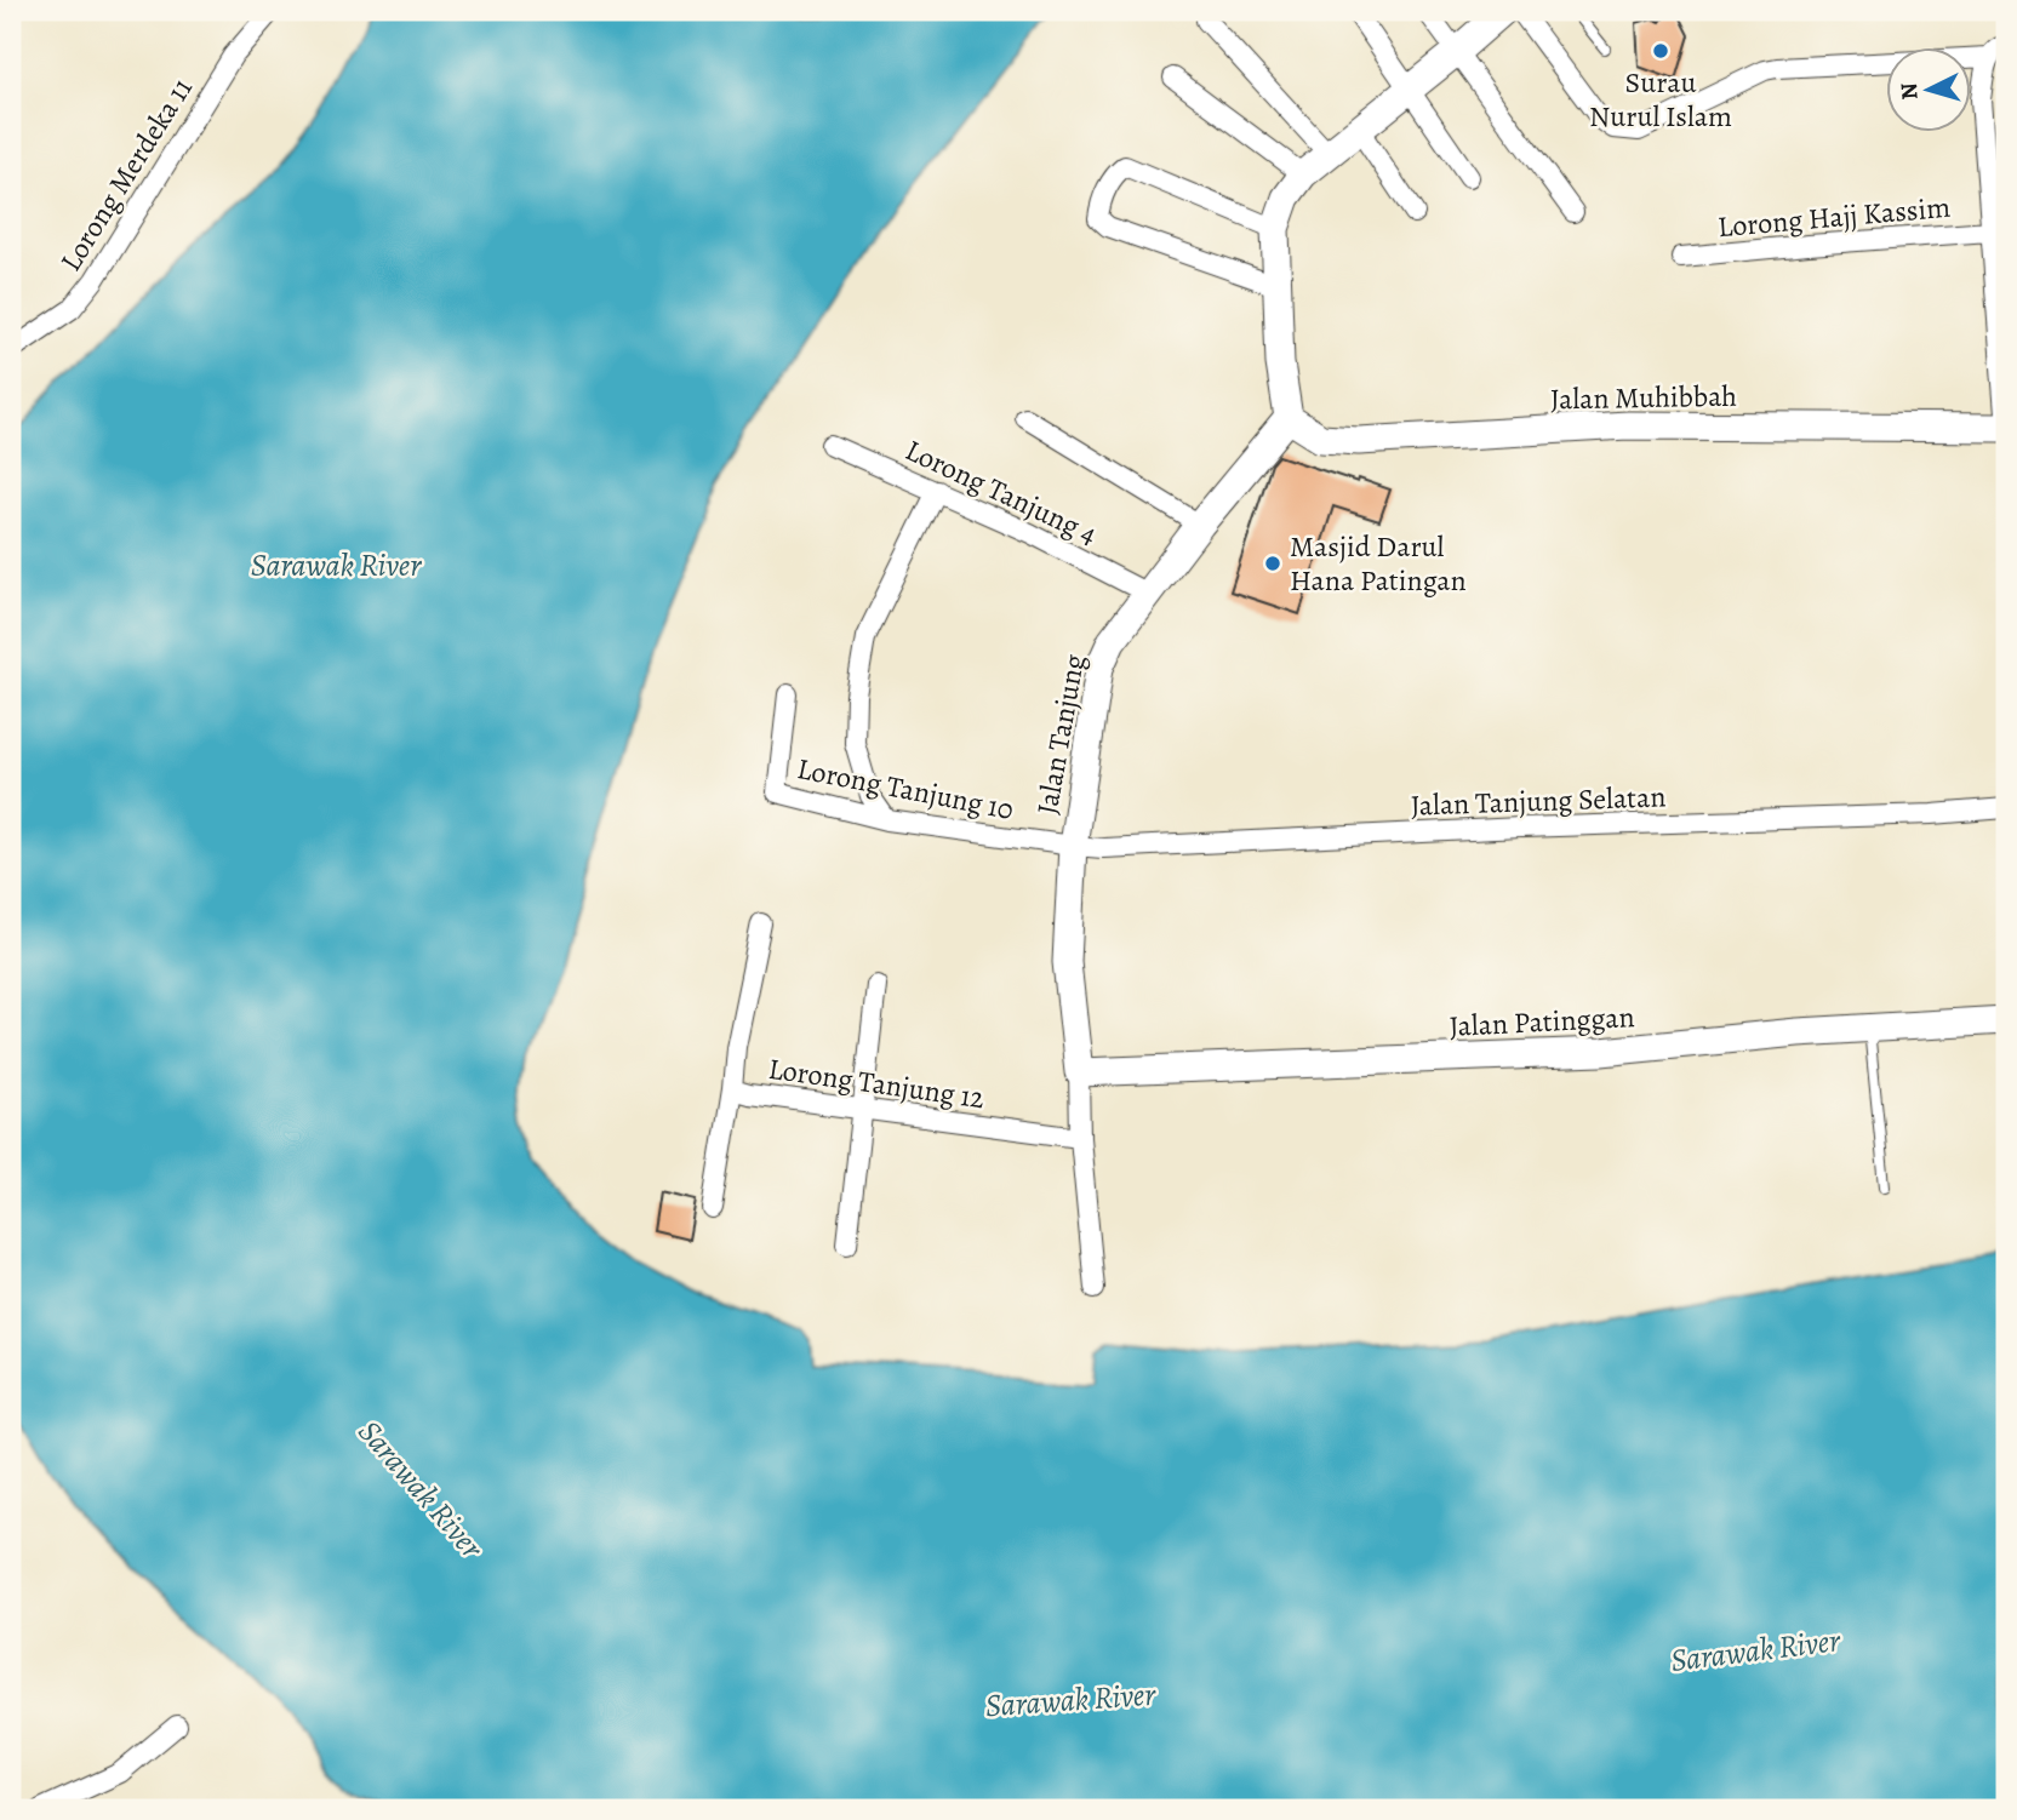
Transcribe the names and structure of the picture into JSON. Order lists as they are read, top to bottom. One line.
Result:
{"streets":{"main road":["Jalan Muhibbah","Jalan Tanjung","Jalan Patinggan"],"street":["Lorong Merdeka 11","Lorong Hajj Kassim","Lorong Tanjung 4","Lorong Tanjung 10","Jalan Tanjung Selatan","Lorong Tanjung 12"]},"crossings":[["Jalan Muhibbah","Jalan Tanjung"],["Lorong Tanjung 4","Jalan Tanjung"],["Jalan Tanjung","Lorong Tanjung 10"],["Jalan Tanjung","Jalan Tanjung Selatan"],["Jalan Tanjung","Jalan Patinggan"],["Lorong Tanjung 10","Jalan Tanjung Selatan"]],"water":["Sarawak River"],"places":["Surau Nurul Islam","Masjid Darul Hana Patingan"],"north":"left"}
